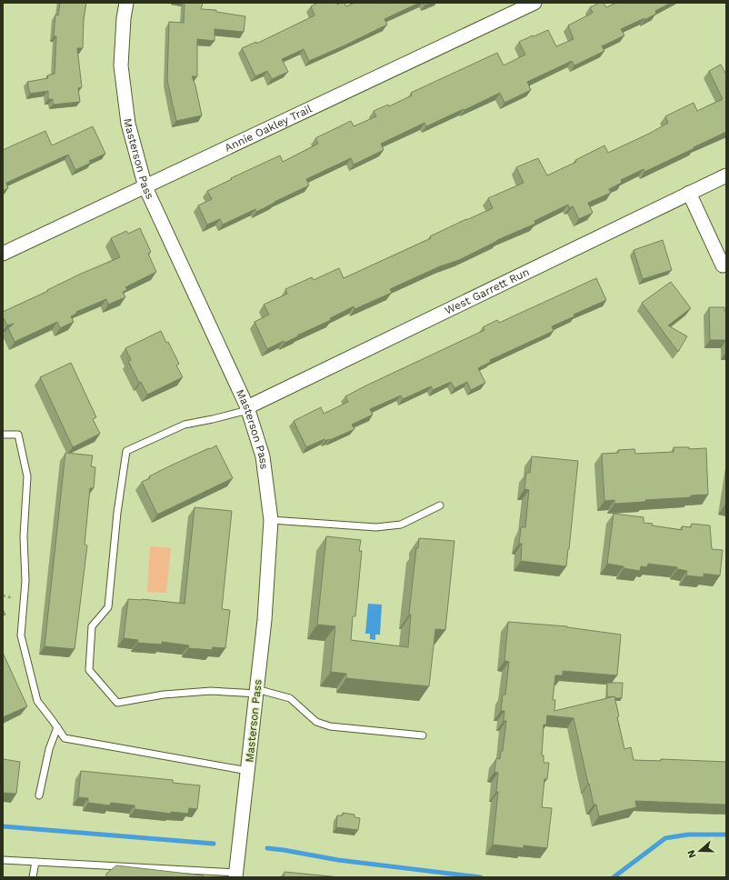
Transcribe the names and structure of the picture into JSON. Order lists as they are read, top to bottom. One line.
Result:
{"streets":{"street":["Annie Oakley Trail","Masterson Pass","West Garrett Run"]},"crossings":[["Annie Oakley Trail","Masterson Pass"],["Masterson Pass","West Garrett Run"]],"north":"left"}
